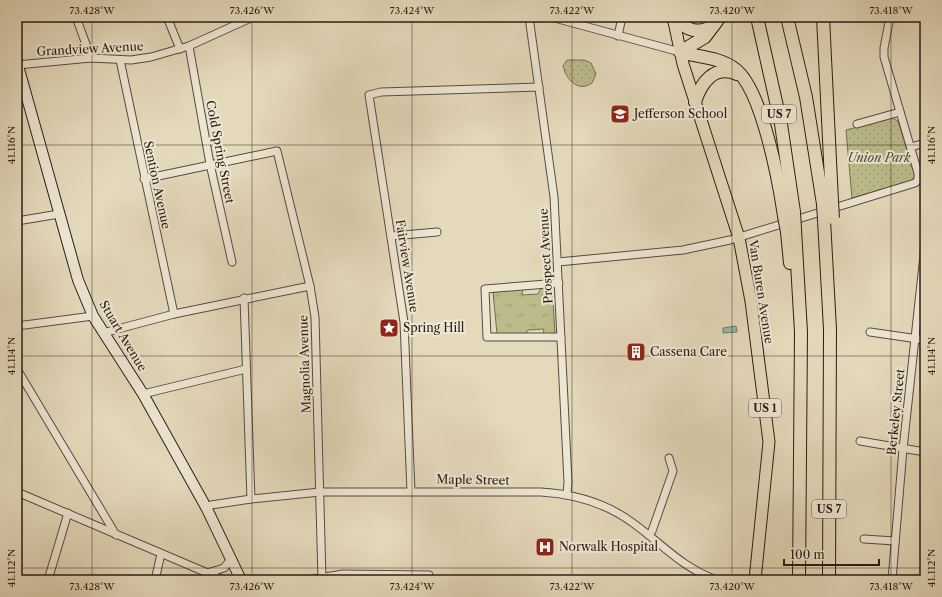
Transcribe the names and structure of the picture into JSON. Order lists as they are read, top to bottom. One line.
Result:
{"streets":{"highway":["US 7"],"main road":["Van Buren Avenue","US 1"],"street":["Grandview Avenue","Cold Spring Street","Sention Avenue","Prospect Avenue","Fairview Avenue","Stuart Avenue","Magnolia Avenue","Berkeley Street","Maple Street"]},"crossings":[["Grandview Avenue","Cold Spring Street"],["Grandview Avenue","Sention Avenue"],["Grandview Avenue","Stuart Avenue"],["Cold Spring Street","Magnolia Avenue"],["Prospect Avenue","Fairview Avenue"],["Prospect Avenue","Maple Street"],["Fairview Avenue","Maple Street"],["Stuart Avenue","Maple Street"],["Magnolia Avenue","Maple Street"]],"parks":["Union Park"],"places":{"school or university":["Jefferson School"],"place":["Spring Hill"],"building":["Cassena Care"],"hospital":["Norwalk Hospital"]},"scale_bar":"100 m","coordinates":["73.428°W","73.426°W","73.424°W","73.422°W","73.420°W","73.418°W","41.116°N","41.114°N","41.112°N"]}
